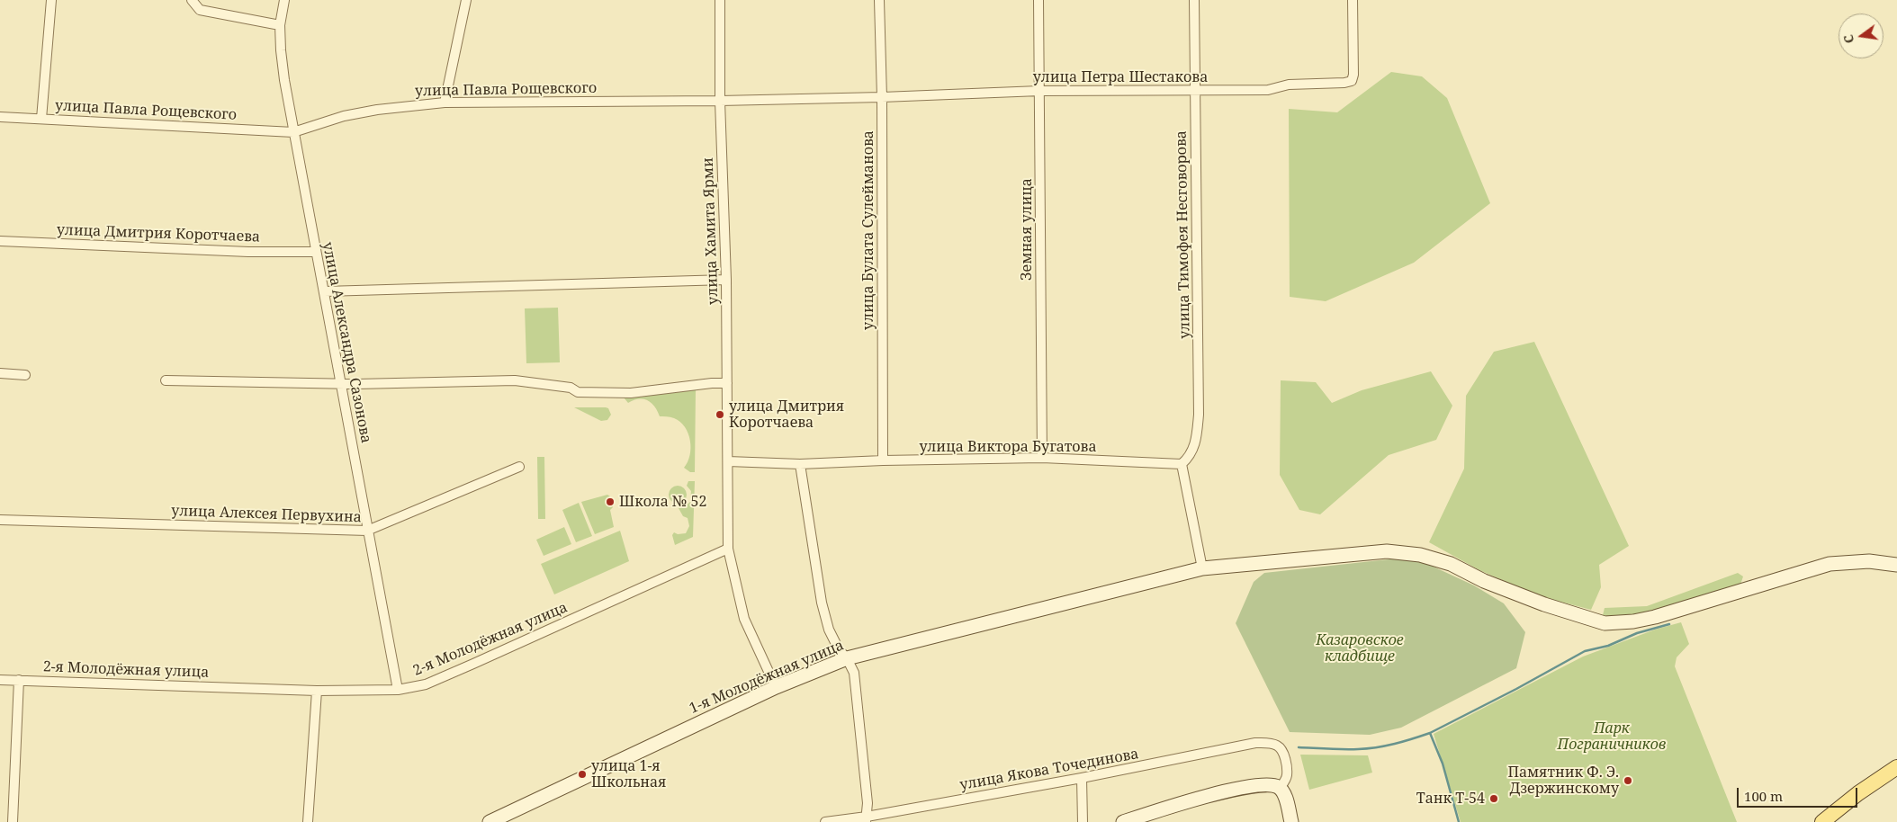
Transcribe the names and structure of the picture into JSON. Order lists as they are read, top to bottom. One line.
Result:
{"streets":{"street":["улица Петра Шестакова","улица Павла Рощевского","Земная улица","улица Булата Сулейманова","улица Хамита Ярми","улица Дмитрия Коротчаева","улица Тимофея Несговорова","улица Александра Сазонова","улица Виктора Бугатова","улица Алексея Первухина","2-я Молодёжная улица","1-я Молодёжная улица","улица Якова Точединова"]},"crossings":[["улица Петра Шестакова","улица Павла Рощевского"],["улица Петра Шестакова","Земная улица"],["улица Петра Шестакова","улица Булата Сулейманова"],["улица Петра Шестакова","улица Тимофея Несговорова"],["улица Павла Рощевского","улица Булата Сулейманова"],["улица Павла Рощевского","улица Хамита Ярми"],["улица Павла Рощевского","улица Александра Сазонова"],["Земная улица","улица Виктора Бугатова"],["улица Булата Сулейманова","улица Виктора Бугатова"],["улица Хамита Ярми","улица Виктора Бугатова"],["улица Дмитрия Коротчаева","улица Александра Сазонова"],["улица Тимофея Несговорова","улица Виктора Бугатова"],["улица Александра Сазонова","улица Алексея Первухина"],["улица Александра Сазонова","2-я Молодёжная улица"]],"parks":["Казаровское кладбище","Парк Пограничников"],"places":["улица Дмитрия Коротчаева","Школа № 52","улица 1-я Школьная","Памятник Ф. Э. Дзержинскому","Танк Т-54"],"scale_bar":"100 m","north":"left"}
